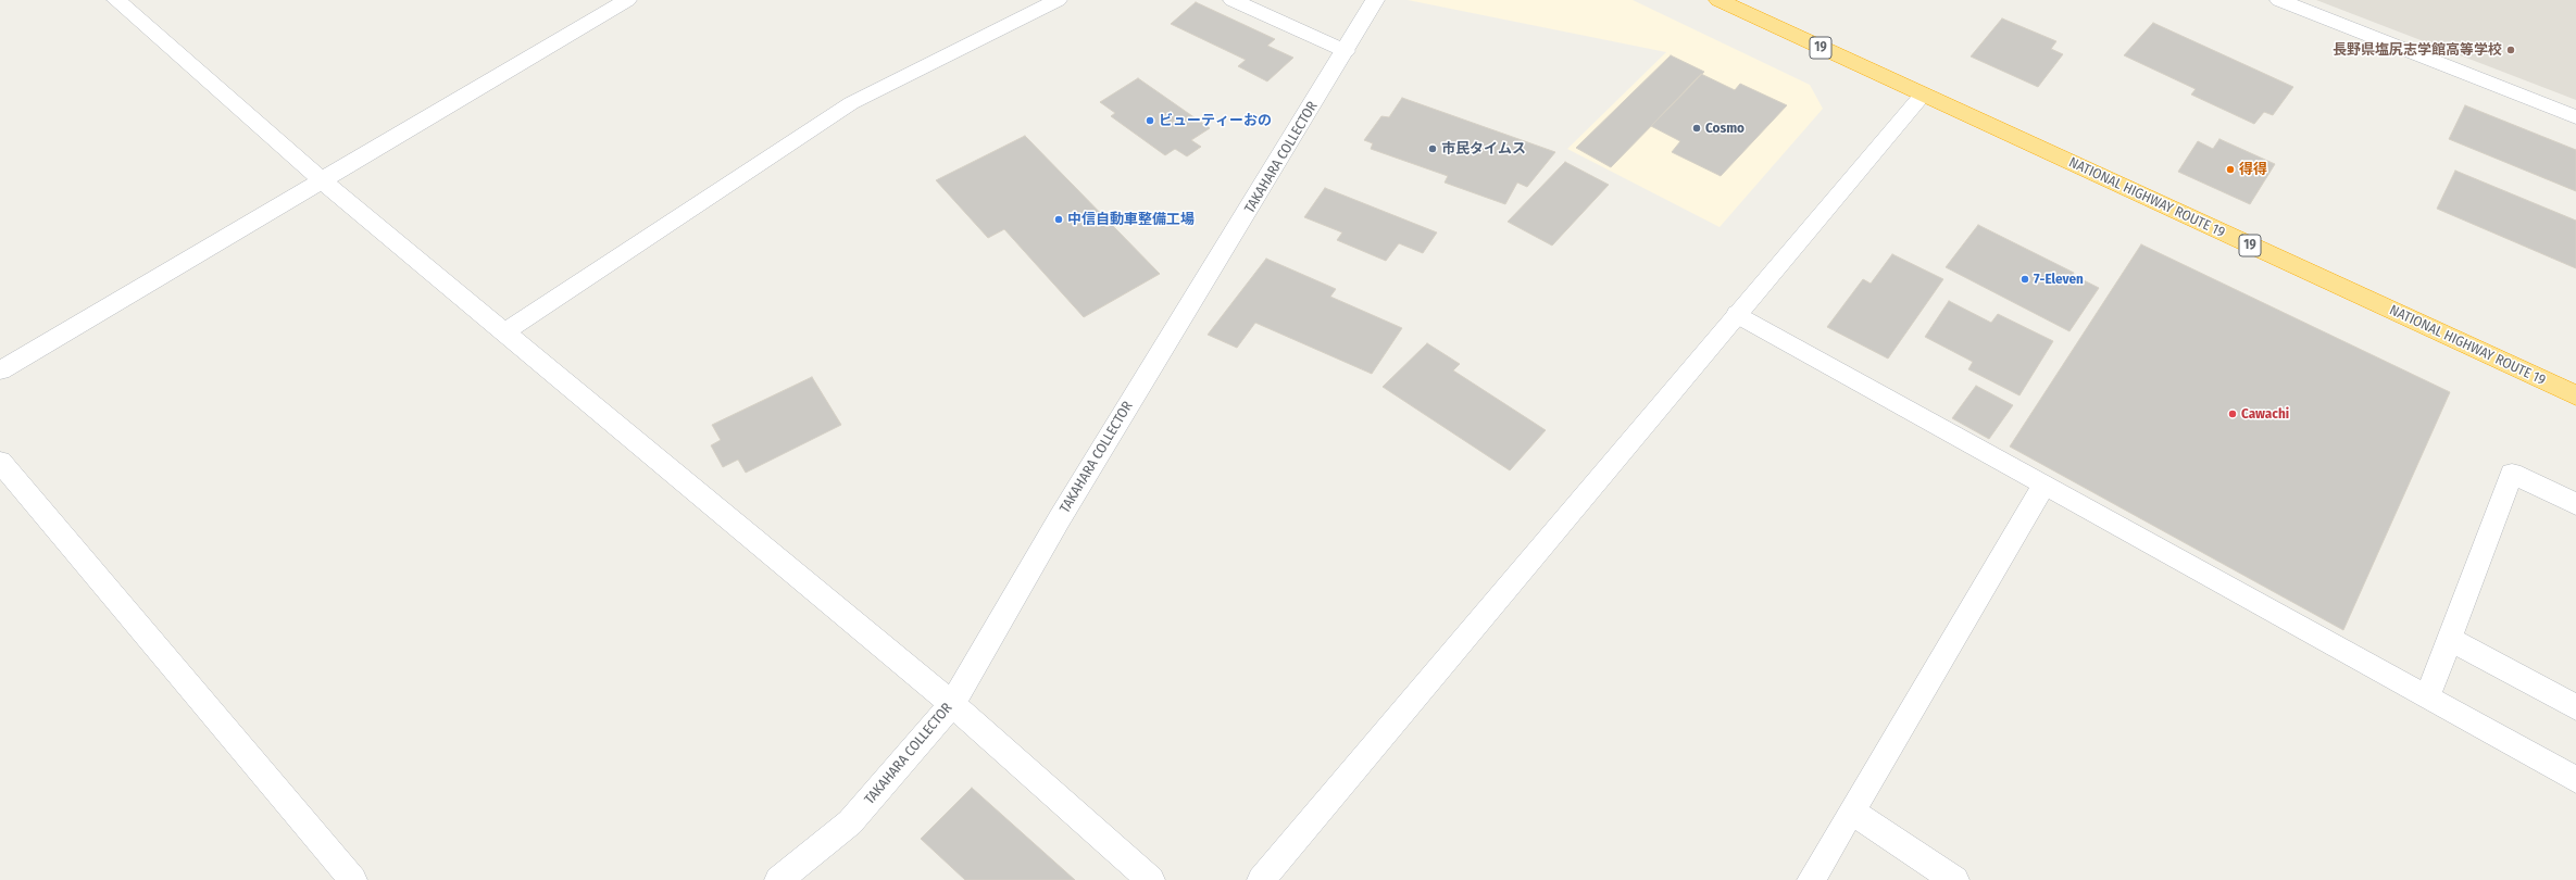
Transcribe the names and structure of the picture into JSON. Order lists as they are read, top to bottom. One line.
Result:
{"streets":{"highway":["19","NATIONAL HIGHWAY ROUTE 19"],"street":["TAKAHARA COLLECTOR"]},"places":["長野県塩尻志学館高等学校","ビューティーおの","Cosmo","市民タイムス","得得","中信自動車整備工場","7-Eleven","Cawachi"]}
